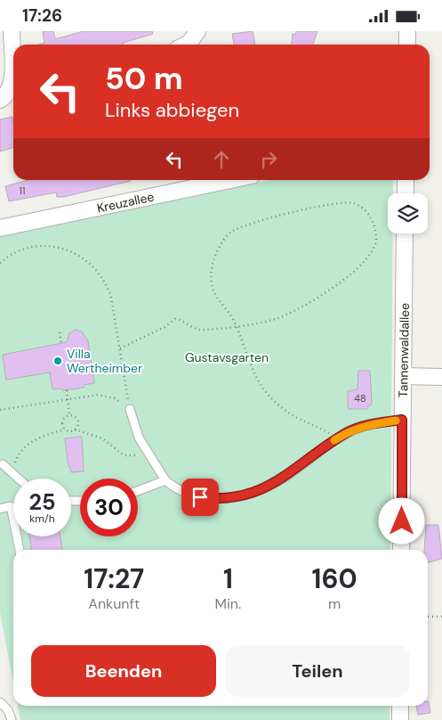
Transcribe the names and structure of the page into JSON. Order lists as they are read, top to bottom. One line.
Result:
{"streets":{"street":["Kreuzallee","Tannenwaldallee"]},"parks":["Gustavsgarten"],"places":["Villa Wertheimber"],"house_numbers":["11","48"],"page":{"status":"17:26","turn":["50 m","Links abbiegen"],"speed":"25 km/h","limit":"30","eta":["17:27","Ankunft","1","Min.","160","m"],"buttons":["Beenden","Teilen"]}}
